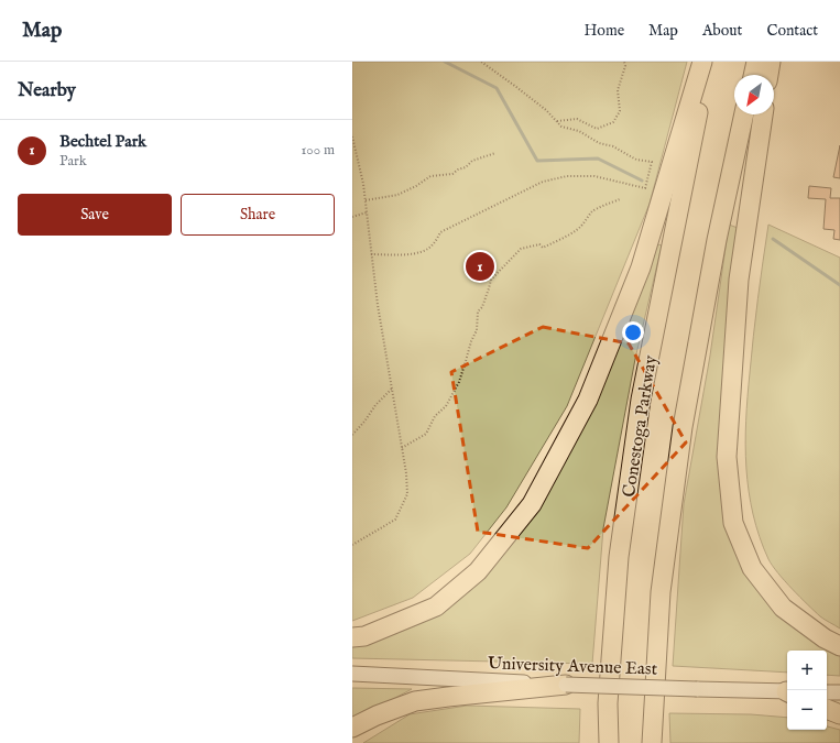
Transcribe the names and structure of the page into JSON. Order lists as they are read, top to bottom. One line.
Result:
{"streets":{"highway":["Conestoga Parkway"],"main road":["University Avenue East"]},"north":"bottom left","page":{"header":"Map","nav":["Home","Map","About","Contact"],"heading":"Nearby","list":[{"mark":"1","name":"Bechtel Park","note":"Park","value":"100 m"}],"buttons":["Save","Share"],"pins":"1","map_buttons":["+","−"]}}
